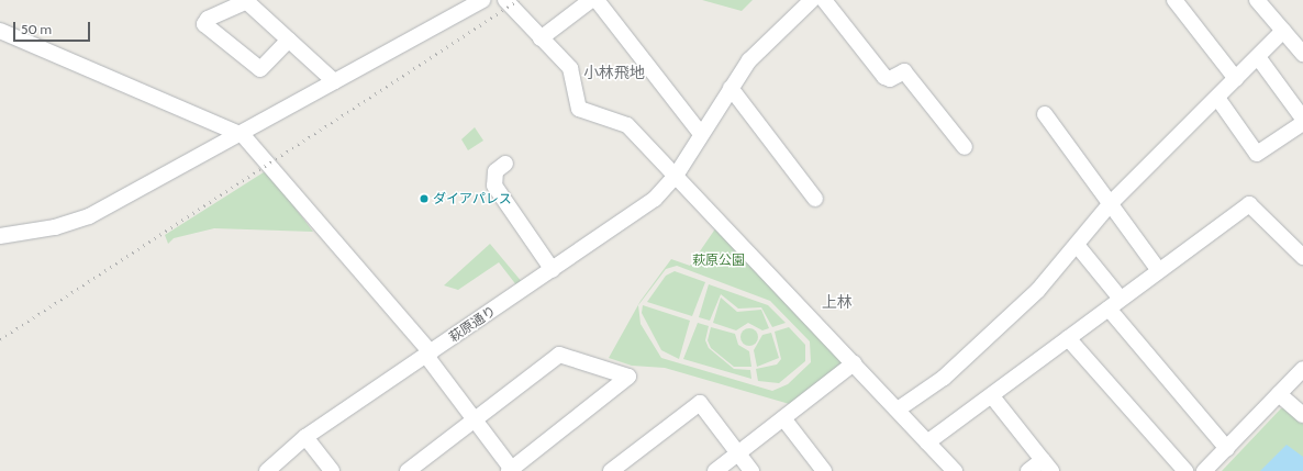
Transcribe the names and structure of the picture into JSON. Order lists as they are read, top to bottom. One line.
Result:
{"streets":{"street":["萩原通り"]},"districts":["小林飛地","上林"],"parks":["萩原公園"],"places":["ダイアパレス"],"scale_bar":"50 m"}
